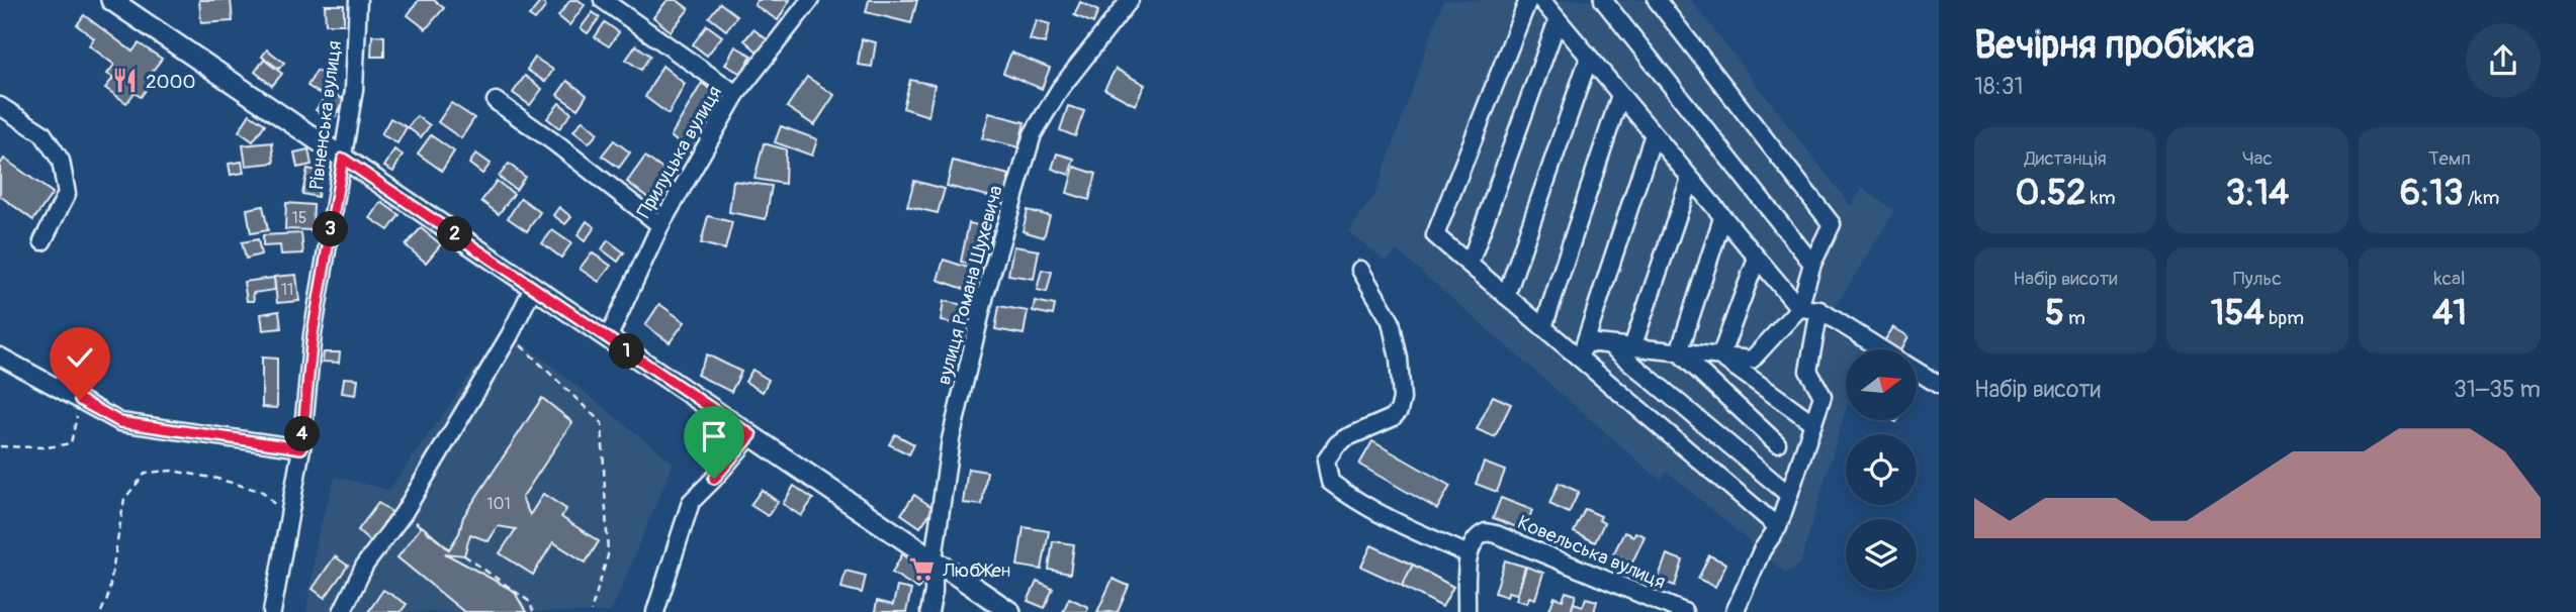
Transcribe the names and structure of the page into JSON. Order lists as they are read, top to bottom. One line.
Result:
{"streets":{"street":["Рівненська вулиця","Прилуцька вулиця","вулиця Романа Шухевича","Ковельська вулиця"]},"places":{"restaurant":["2000"],"supermarket":["ЛюбЖен"]},"house_numbers":["15","11","101"],"north":"right","page":{"heading":["Вечірня пробіжка","18:31"],"stats":[["Дистанція","0.52 km"],["Час","3:14"],["Темп","6:13 /km"],["Набір висоти","5 m"],["Пульс","154 bpm"],["kcal","41"]],"pins":["3","2","1","4"],"chart":["Набір висоти","31–35 m"]}}
